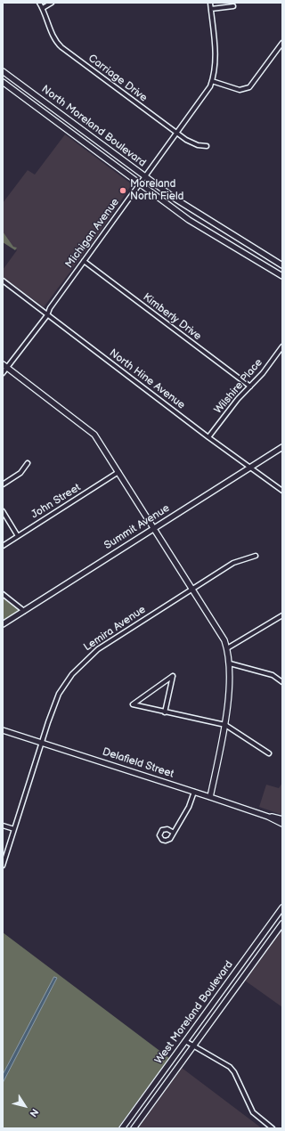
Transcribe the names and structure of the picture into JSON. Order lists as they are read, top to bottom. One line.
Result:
{"streets":{"street":["Carriage Drive","North Moreland Boulevard","Michigan Avenue","Kimberly Drive","North Hine Avenue","Wilshire Place","John Street","Summit Avenue","Lemira Avenue","Delafield Street","West Moreland Boulevard"]},"crossings":[["Carriage Drive","Michigan Avenue"],["North Moreland Boulevard","Michigan Avenue"],["Michigan Avenue","Kimberly Drive"],["Michigan Avenue","North Hine Avenue"],["Kimberly Drive","Wilshire Place"],["North Hine Avenue","Wilshire Place"],["North Hine Avenue","Summit Avenue"],["Lemira Avenue","Delafield Street"]],"places":["Moreland North Field"],"north":"bottom right"}
